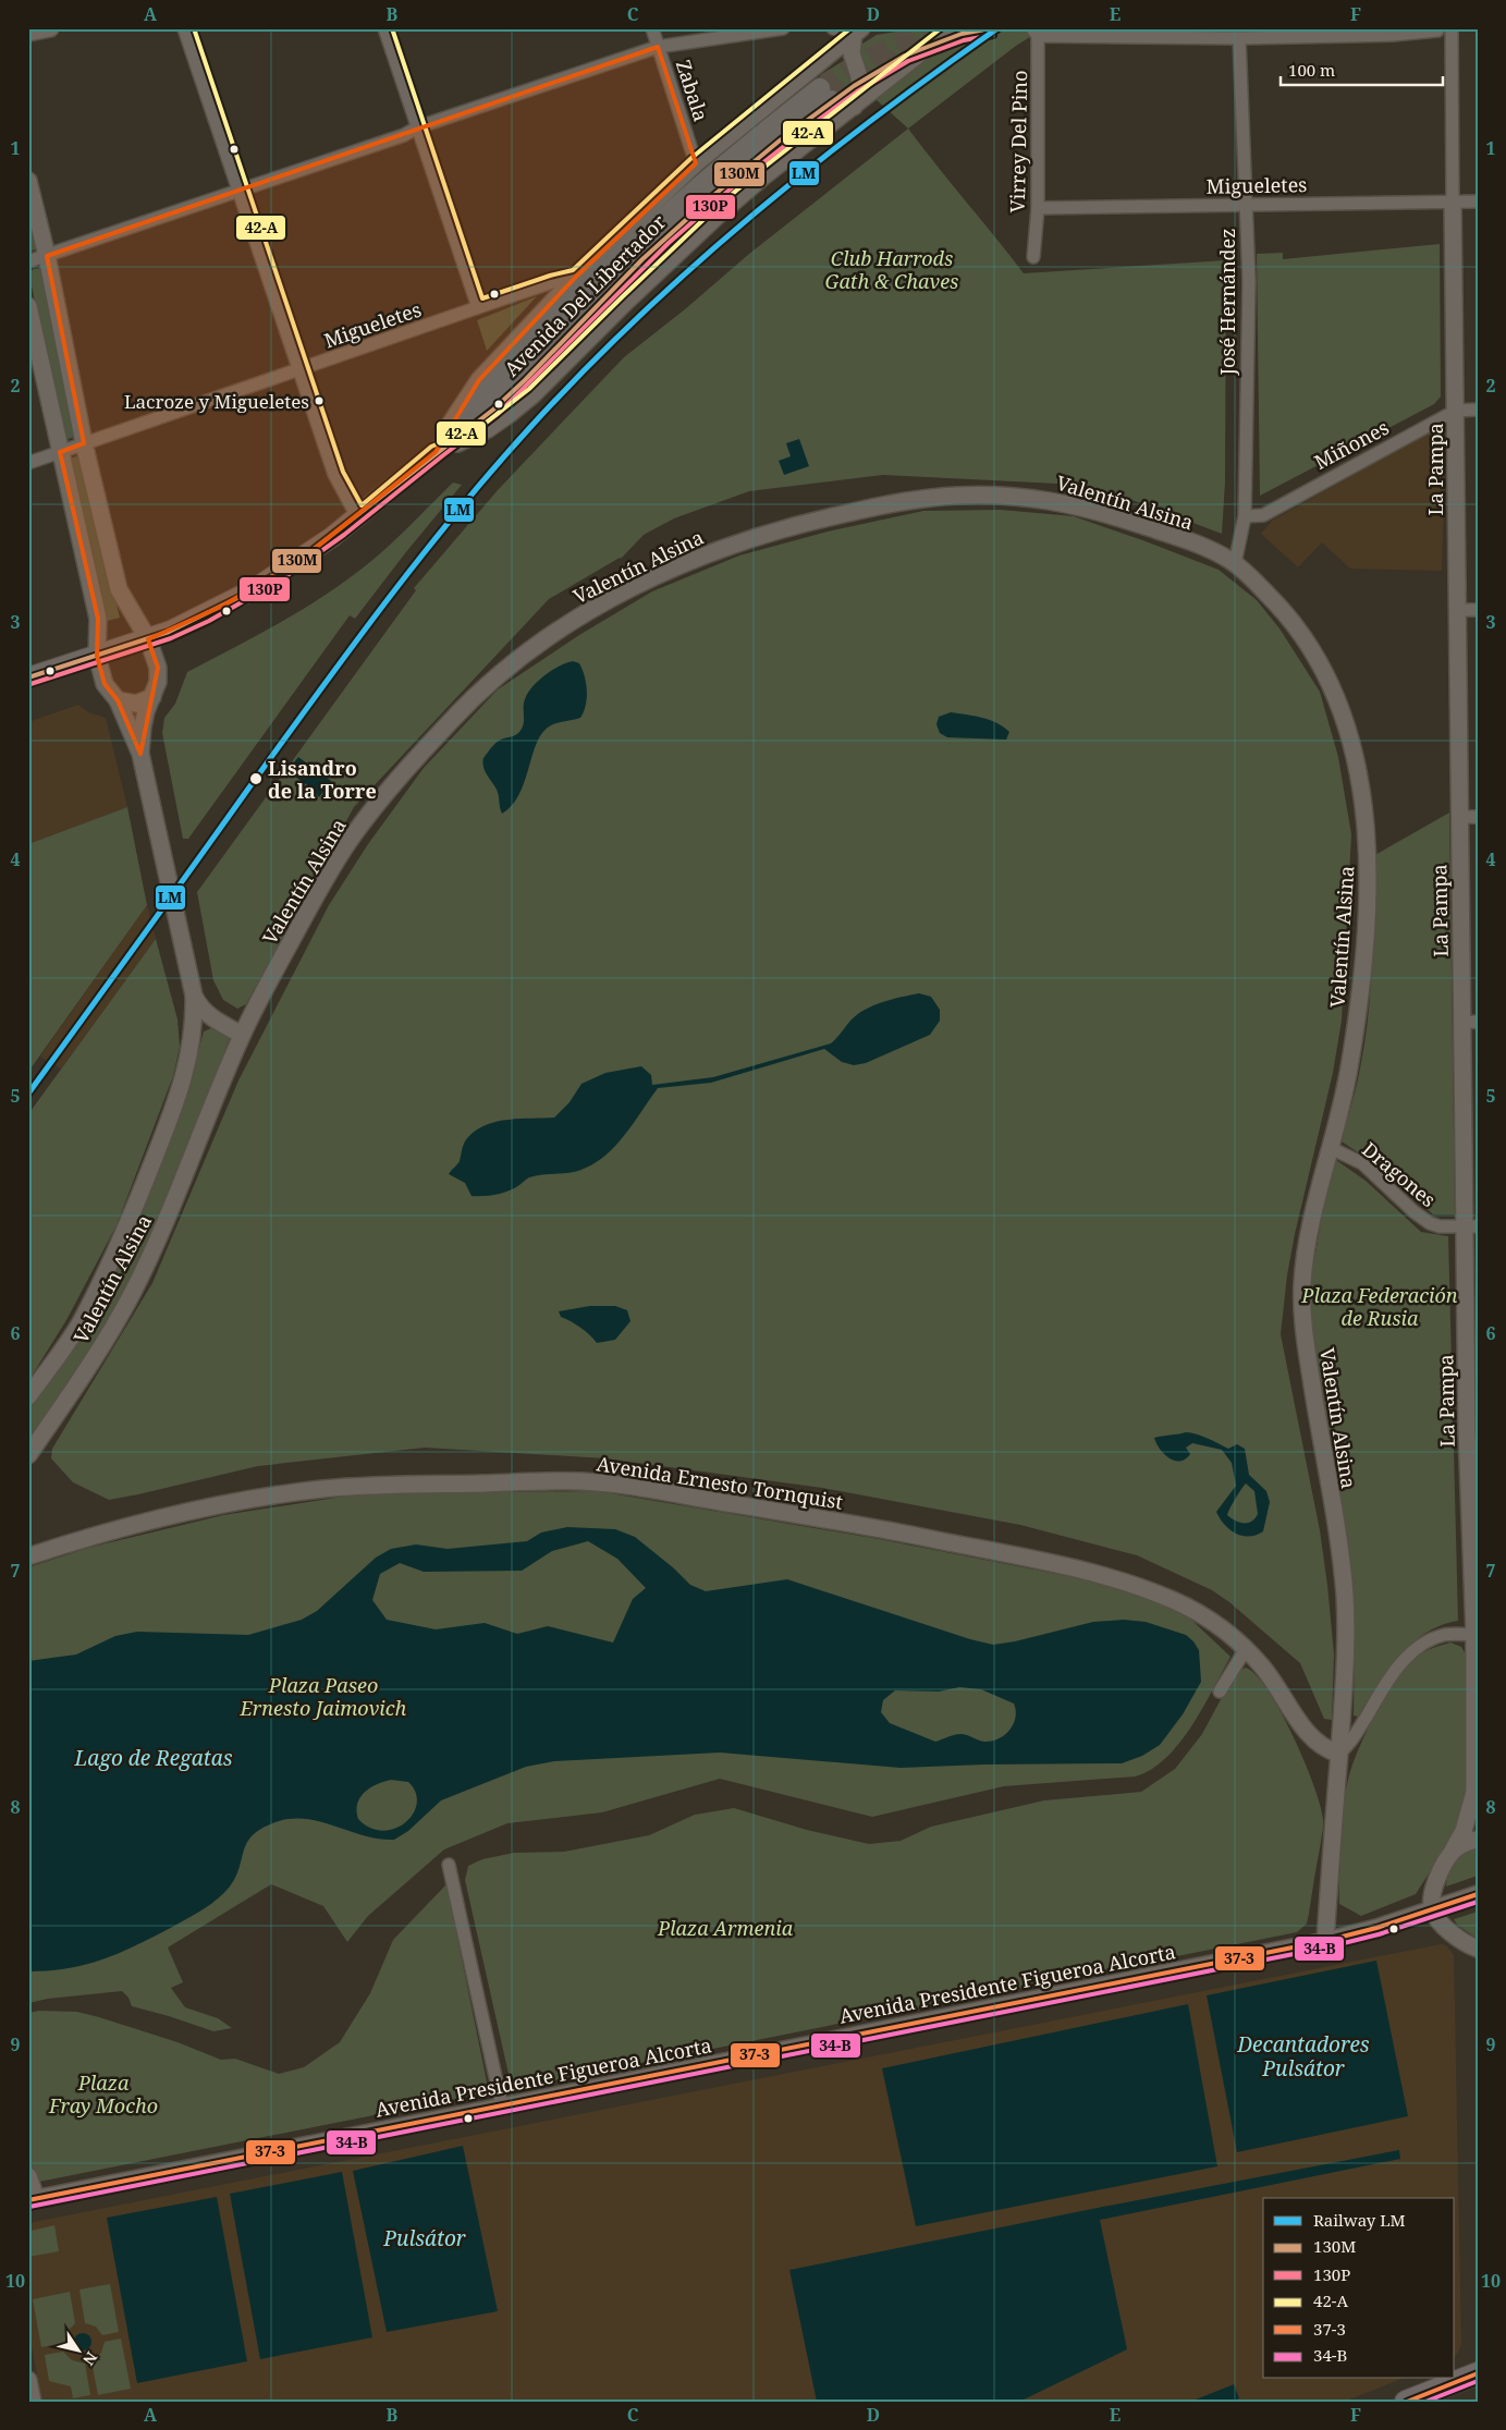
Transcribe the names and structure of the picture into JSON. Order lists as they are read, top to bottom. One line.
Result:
{"streets":{"main road":["Avenida Del Libertador"],"street":["Zabala","Virrey Del Pino","Migueletes","José Hernández","Miñones","La Pampa","Valentín Alsina","Dragones","Avenida Ernesto Tornquist","Avenida Presidente Figueroa Alcorta"]},"crossings":[["Zabala","Avenida Del Libertador"],["Virrey Del Pino","Migueletes"],["Migueletes","Avenida Del Libertador"],["Migueletes","José Hernández"],["Migueletes","La Pampa"],["José Hernández","Miñones"],["José Hernández","Valentín Alsina"],["Miñones","La Pampa"],["La Pampa","Dragones"],["La Pampa","Avenida Presidente Figueroa Alcorta"],["Valentín Alsina","Dragones"],["Valentín Alsina","Avenida Ernesto Tornquist"],["Valentín Alsina","Avenida Presidente Figueroa Alcorta"]],"water":["Lago de Regatas","Decantadores Pulsátor","Pulsátor"],"parks":["Club Harrods Gath & Chaves","Plaza Federación de Rusia","Plaza Paseo Ernesto Jaimovich","Plaza Armenia","Plaza Fray Mocho"],"places":["Lacroze y Migueletes","Lisandro de la Torre"],"lines":["rail line LM","transit line 130M","transit line 42-A","transit line 130P","transit line 37-3","transit line 34-B"],"legend":["Railway LM","130M","130P","42-A","37-3","34-B"],"scale_bar":"100 m","north":"bottom right","grid":{"columns":["A","B","C","D","E","F"],"rows":["1","2","3","4","5","6","7","8","9","10"]}}
